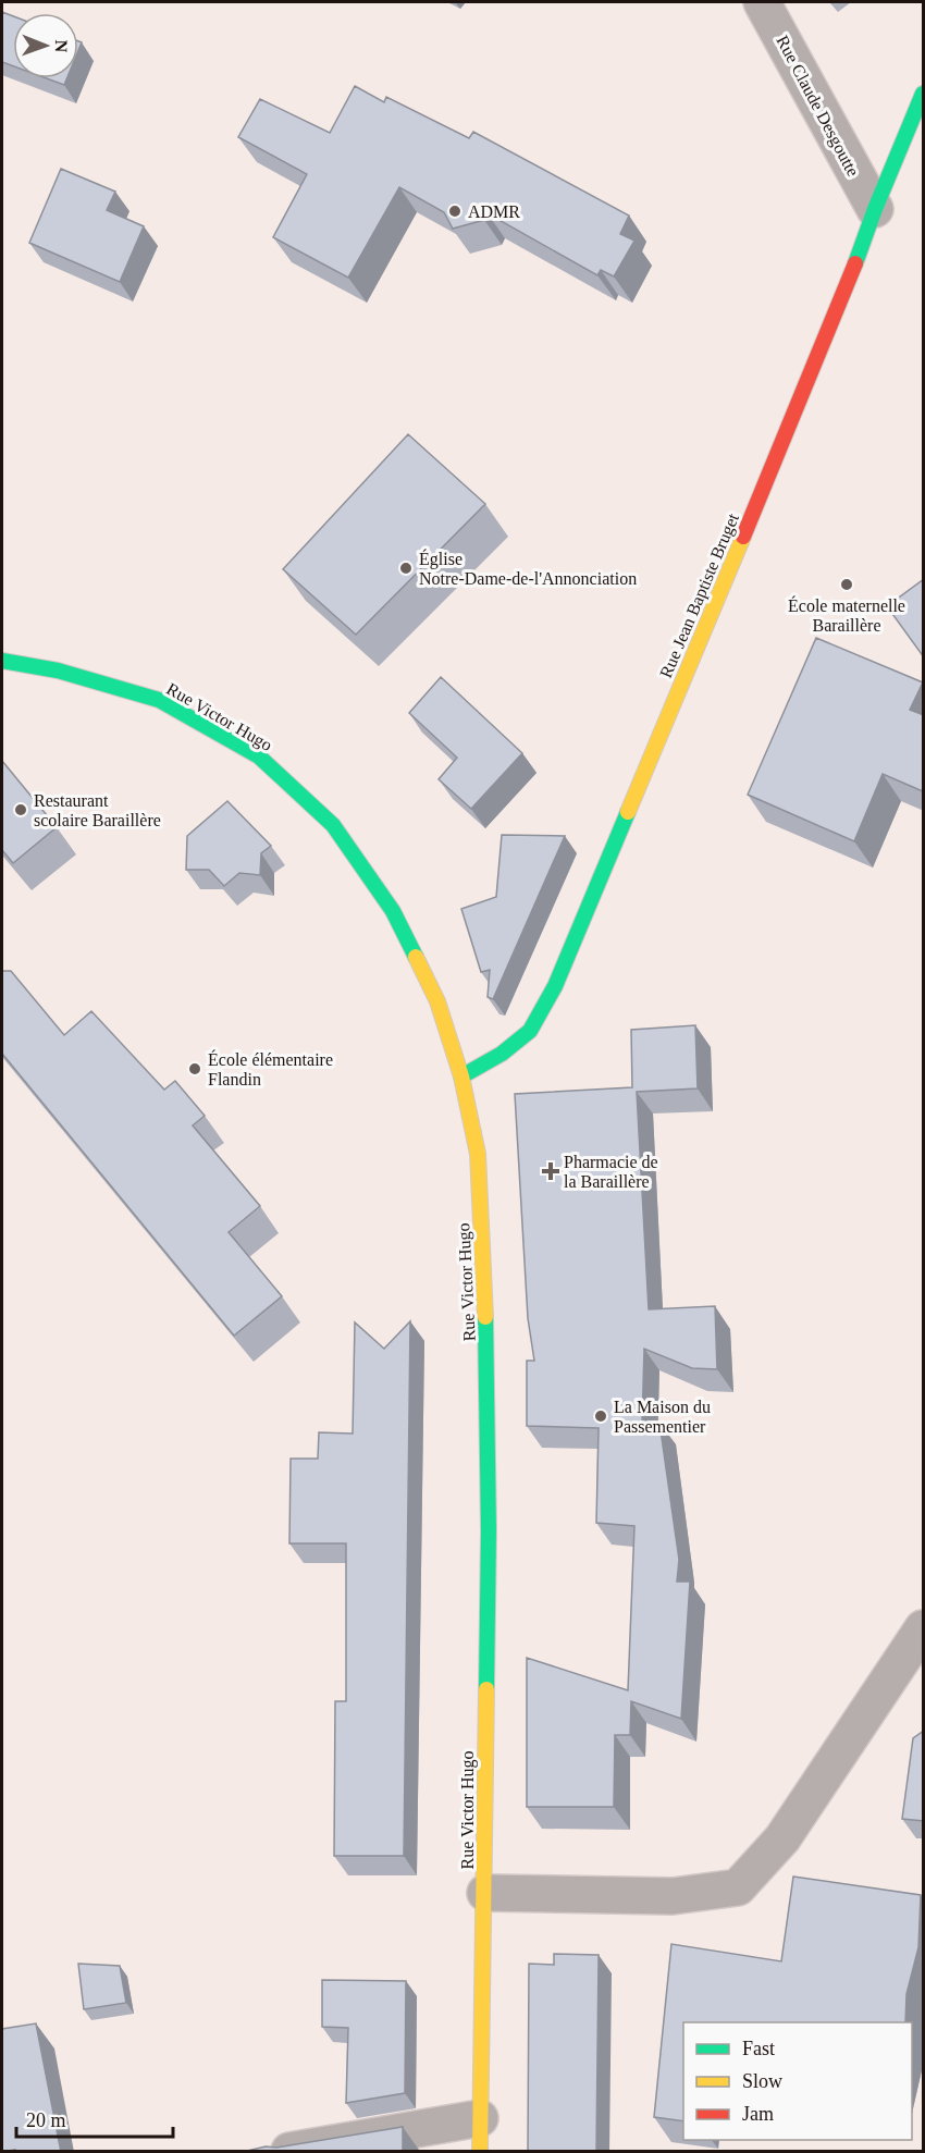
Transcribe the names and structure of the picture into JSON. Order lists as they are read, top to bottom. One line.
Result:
{"streets":{"main road":["Rue Jean Baptiste Bruget","Rue Victor Hugo"],"street":["Rue Claude Desgoutte"]},"crossings":[["Rue Claude Desgoutte","Rue Jean Baptiste Bruget"],["Rue Jean Baptiste Bruget","Rue Victor Hugo"]],"places":{"other":["ADMR","Église Notre-Dame-de-l'Annonciation","École maternelle Baraillère","Restaurant scolaire Baraillère","École élémentaire Flandin","La Maison du Passementier"],"health":["Pharmacie de la Baraillère"]},"legend":["Fast","Slow","Jam"],"scale_bar":"20 m","north":"right"}
